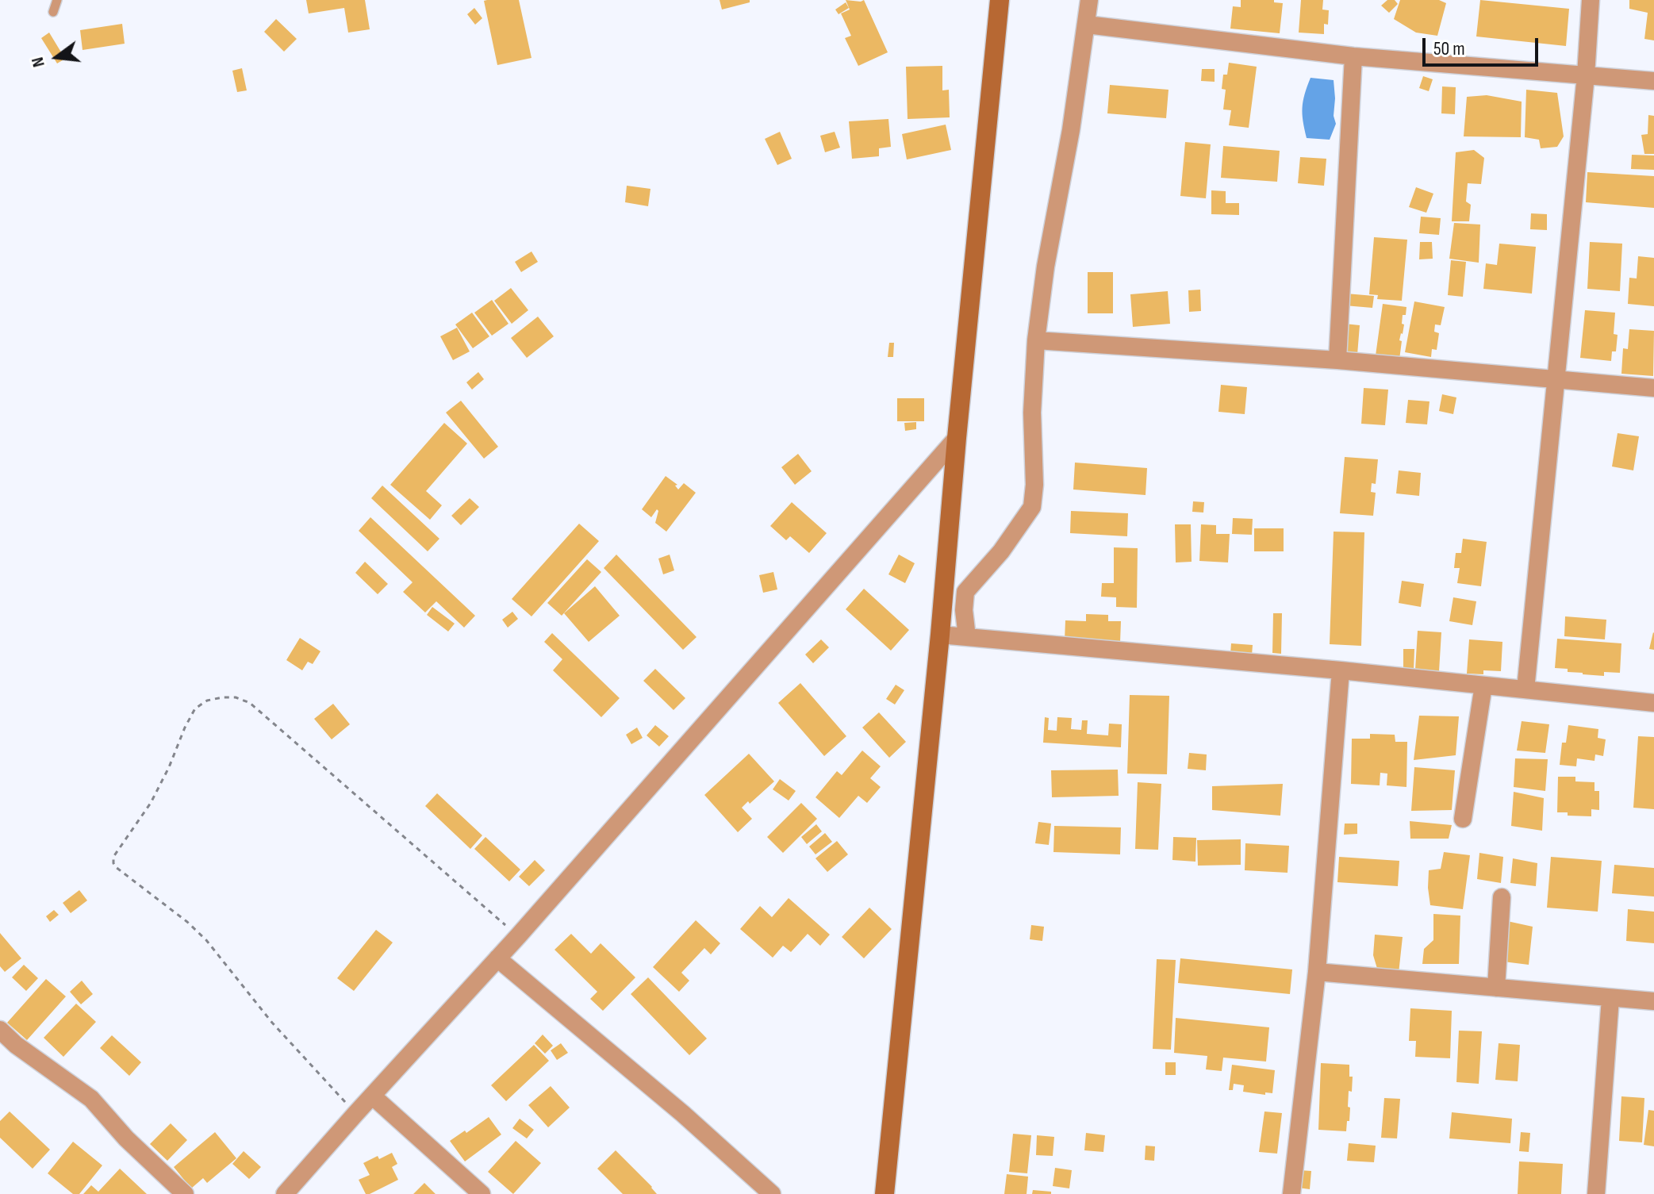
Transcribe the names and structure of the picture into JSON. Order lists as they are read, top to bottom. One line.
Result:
{"scale_bar":"50 m","north":"left"}
